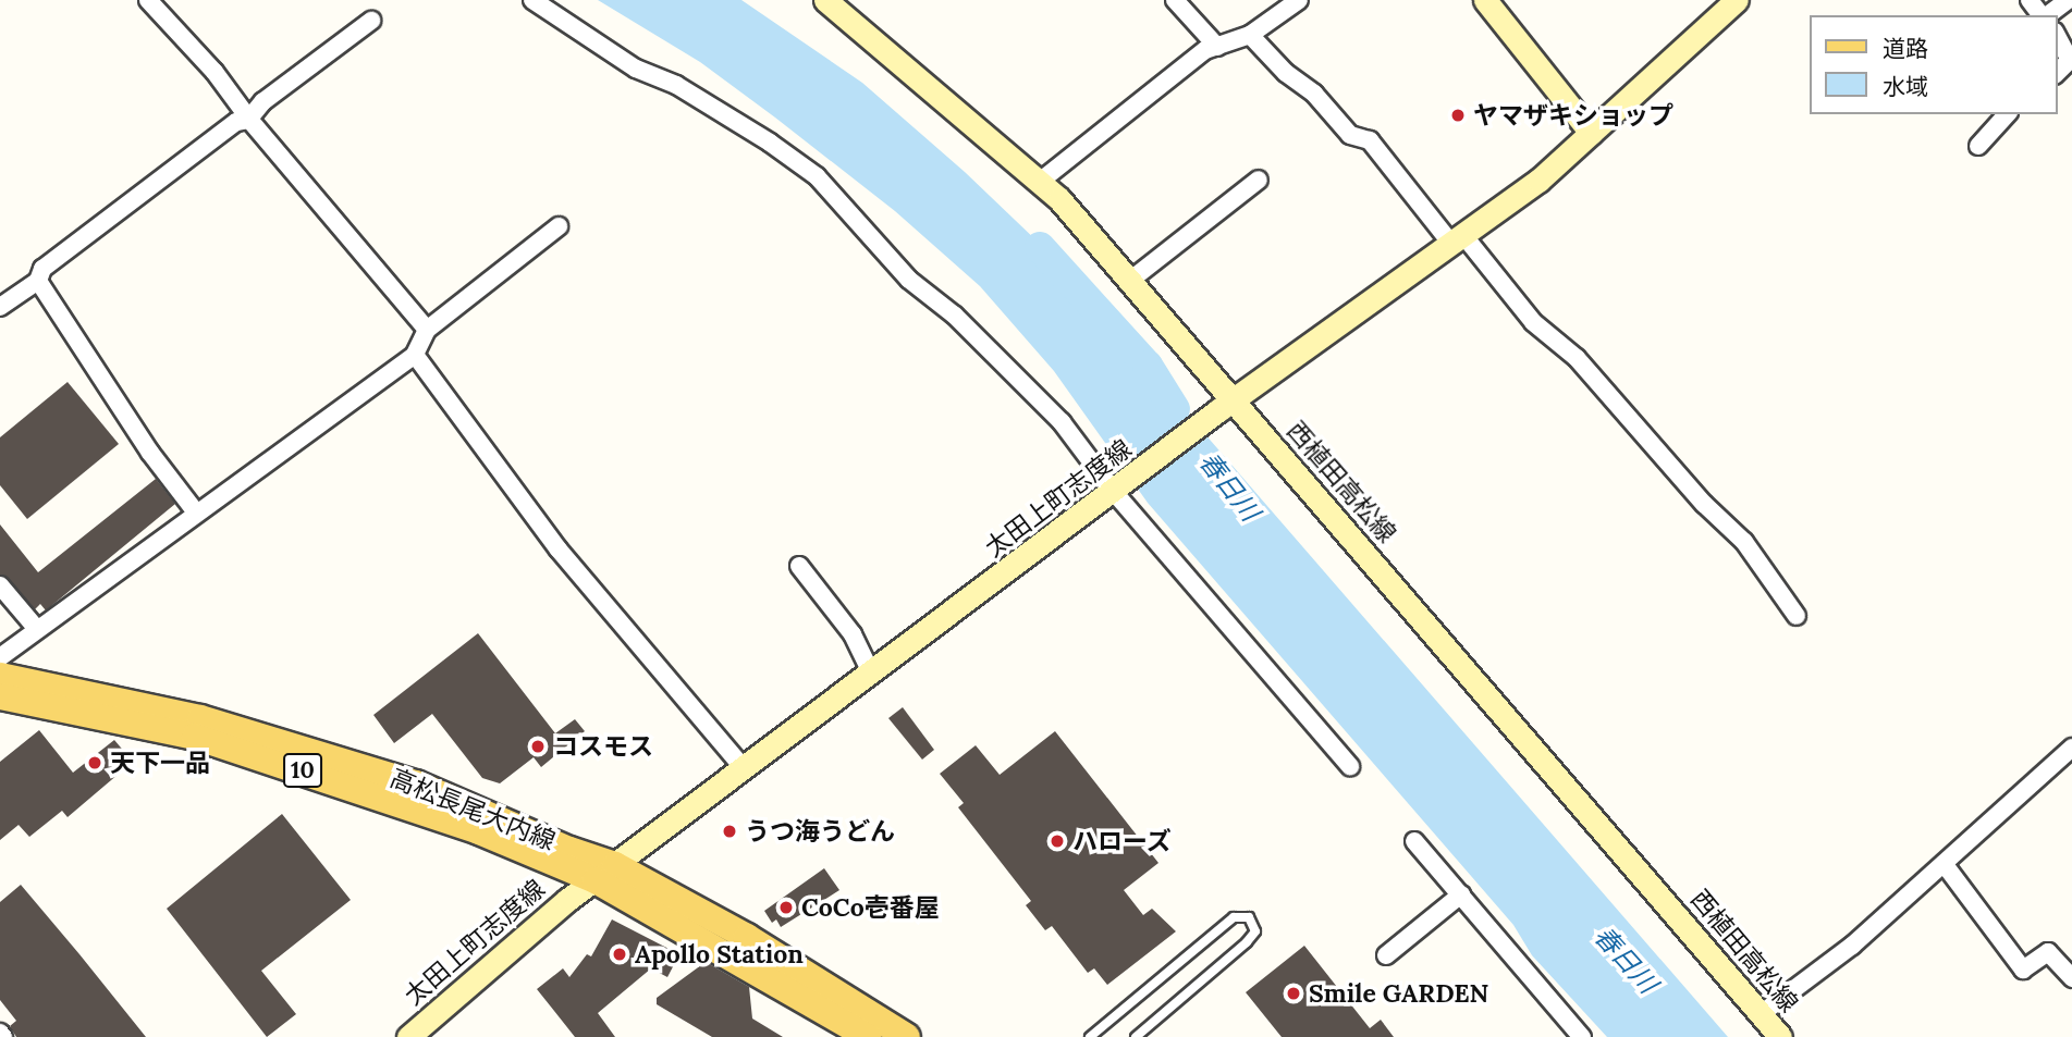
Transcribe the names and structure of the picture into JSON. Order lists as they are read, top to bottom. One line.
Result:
{"streets":{"main road":["西植田高松線","太田上町志度線","10","高松長尾大内線"]},"crossings":[["西植田高松線","太田上町志度線"],["太田上町志度線","高松長尾大内線"]],"water":["春日川"],"places":["ヤマザキショップ","コスモス","天下一品","うつ海うどん","ハローズ","CoCo壱番屋","Apollo Station","Smile GARDEN"],"legend":["道路","水域"]}
